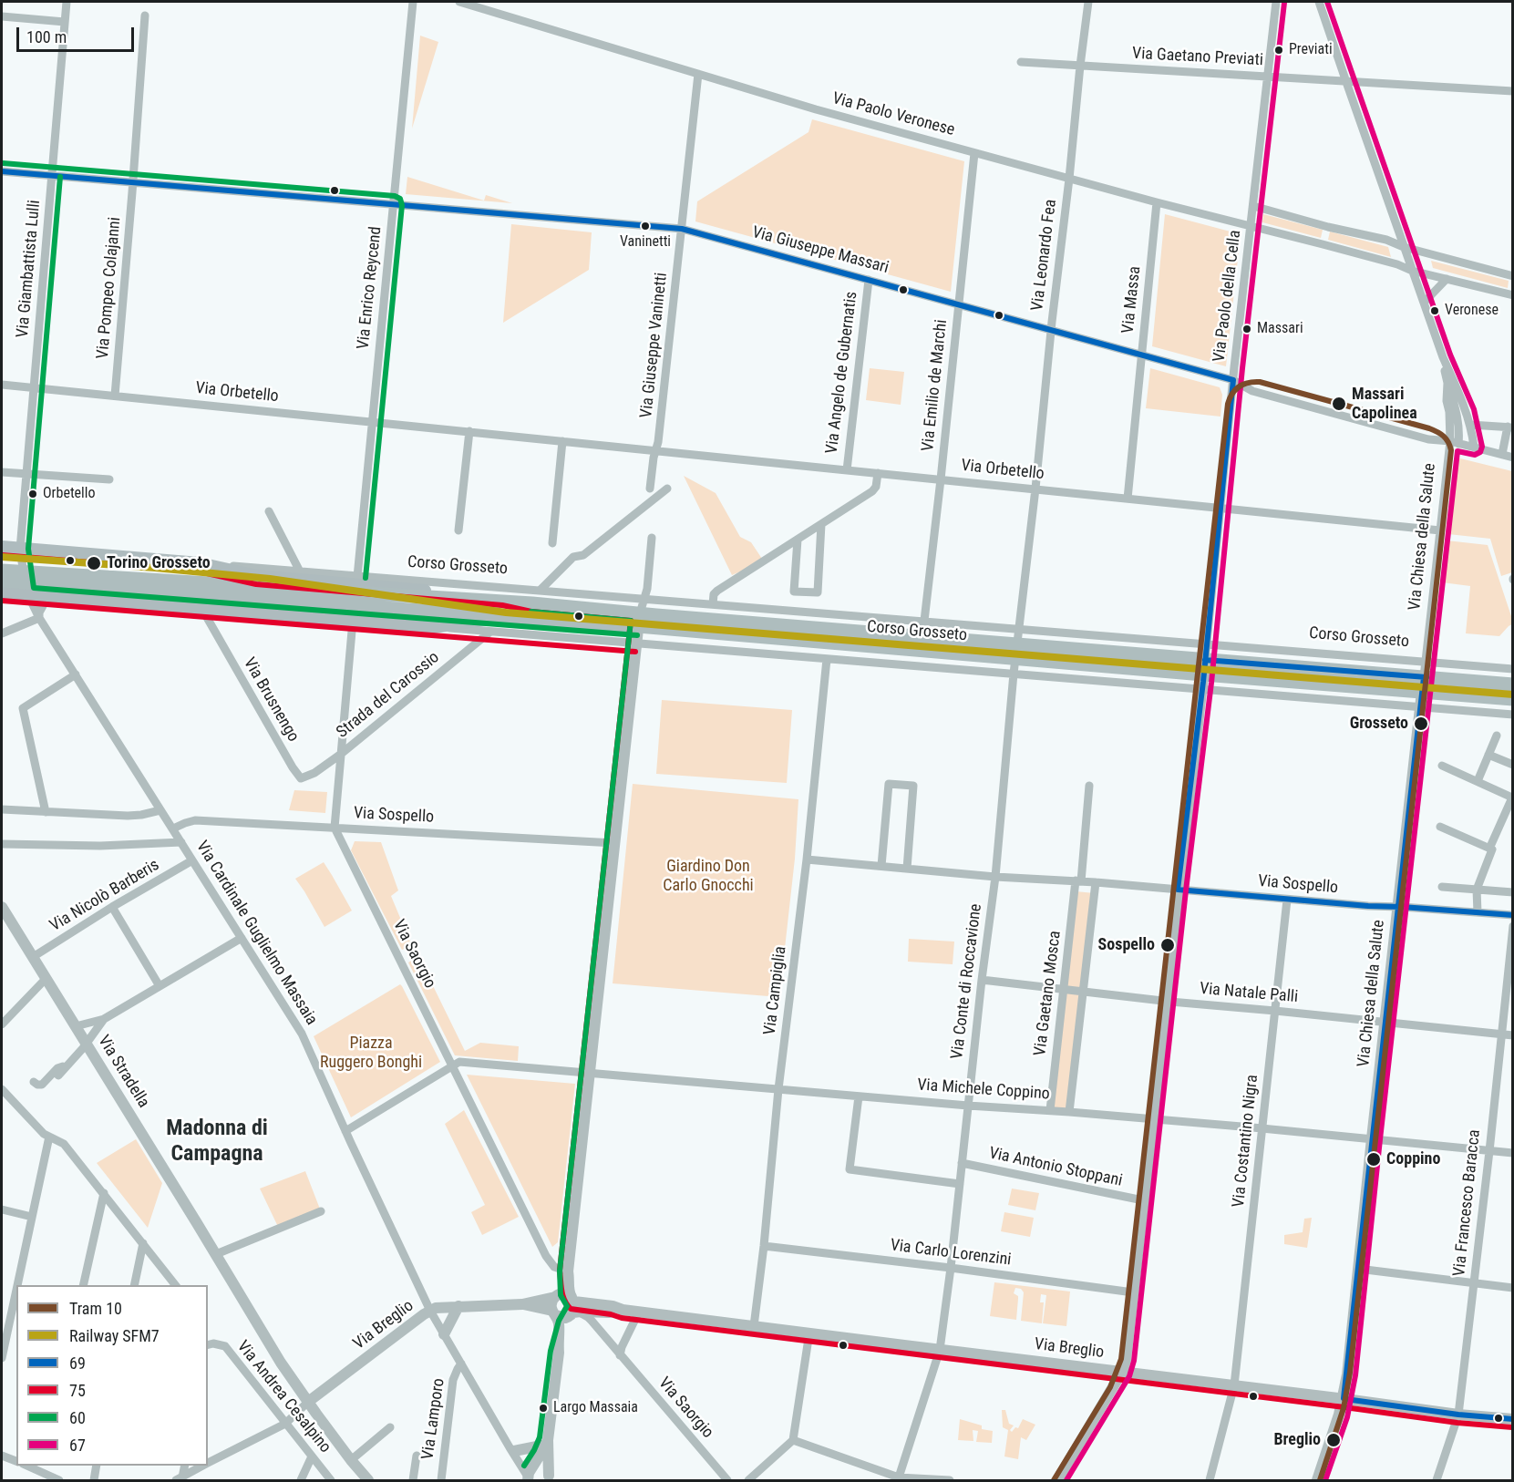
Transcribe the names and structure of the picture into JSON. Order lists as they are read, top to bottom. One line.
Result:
{"streets":{"main road":["Corso Grosseto"],"street":["Via Gaetano Previati","Via Paolo Veronese","Via Giuseppe Massari","Via Leonardo Fea","Via Giambattista Lulli","Via Pompeo Colajanni","Via Enrico Reycend","Via Paolo della Cella","Via Massa","Via Giuseppe Vaninetti","Via Angelo de Gubernatis","Via Emilio de Marchi","Via Orbetello","Via Chiesa della Salute","Strada del Carossio","Via Brusnengo","Via Sospello","Via Nicolò Barberis","Via Cardinale Guglielmo Massaia","Via Saorgio","Via Conte di Roccavione","Via Campiglia","Via Gaetano Mosca","Via Natale Palli","Via Stradella","Via Michele Coppino","Via Costantino Nigra","Via Antonio Stoppani","Via Francesco Baracca","Via Carlo Lorenzini","Via Breglio","Via Andrea Cesalpino","Via Lamporo"]},"crossings":[["Via Gaetano Previati","Via Leonardo Fea"],["Via Gaetano Previati","Via Paolo della Cella"],["Via Paolo Veronese","Via Leonardo Fea"],["Via Paolo Veronese","Via Paolo della Cella"],["Via Paolo Veronese","Via Massa"],["Via Paolo Veronese","Via Giuseppe Vaninetti"],["Via Paolo Veronese","Via Emilio de Marchi"],["Via Giuseppe Massari","Via Leonardo Fea"],["Via Giuseppe Massari","Via Giambattista Lulli"],["Via Giuseppe Massari","Via Pompeo Colajanni"],["Via Giuseppe Massari","Via Enrico Reycend"],["Via Giuseppe Massari","Via Paolo della Cella"],["Via Giuseppe Massari","Via Massa"],["Via Giuseppe Massari","Via Giuseppe Vaninetti"],["Via Giuseppe Massari","Via Angelo de Gubernatis"],["Via Giuseppe Massari","Via Emilio de Marchi"],["Via Giuseppe Massari","Via Chiesa della Salute"],["Via Leonardo Fea","Via Orbetello"],["Via Leonardo Fea","Corso Grosseto"],["Via Leonardo Fea","Via Conte di Roccavione"],["Via Giambattista Lulli","Via Orbetello"],["Via Giambattista Lulli","Corso Grosseto"],["Via Giambattista Lulli","Via Cardinale Guglielmo Massaia"],["Via Pompeo Colajanni","Via Orbetello"],["Via Enrico Reycend","Via Orbetello"],["Via Enrico Reycend","Corso Grosseto"],["Via Paolo della Cella","Via Orbetello"],["Via Paolo della Cella","Corso Grosseto"],["Via Massa","Via Orbetello"],["Via Giuseppe Vaninetti","Via Orbetello"],["Via Angelo de Gubernatis","Via Orbetello"],["Via Emilio de Marchi","Via Orbetello"],["Via Emilio de Marchi","Corso Grosseto"],["Via Orbetello","Via Chiesa della Salute"],["Via Chiesa della Salute","Corso Grosseto"],["Via Chiesa della Salute","Via Sospello"],["Via Chiesa della Salute","Via Natale Palli"],["Via Chiesa della Salute","Via Michele Coppino"],["Via Chiesa della Salute","Via Breglio"],["Corso Grosseto","Strada del Carossio"],["Corso Grosseto","Via Brusnengo"],["Corso Grosseto","Via Cardinale Guglielmo Massaia"],["Corso Grosseto","Via Conte di Roccavione"],["Corso Grosseto","Via Campiglia"],["Strada del Carossio","Via Brusnengo"],["Via Sospello","Via Cardinale Guglielmo Massaia"],["Via Sospello","Via Saorgio"],["Via Sospello","Via Conte di Roccavione"],["Via Sospello","Via Campiglia"],["Via Sospello","Via Gaetano Mosca"],["Via Sospello","Via Costantino Nigra"],["Via Nicolò Barberis","Via Cardinale Guglielmo Massaia"],["Via Nicolò Barberis","Via Stradella"],["Via Cardinale Guglielmo Massaia","Via Breglio"],["Via Cardinale Guglielmo Massaia","Via Lamporo"],["Via Saorgio","Via Michele Coppino"],["Via Saorgio","Via Breglio"],["Via Conte di Roccavione","Via Natale Palli"],["Via Conte di Roccavione","Via Michele Coppino"],["Via Conte di Roccavione","Via Antonio Stoppani"],["Via Conte di Roccavione","Via Carlo Lorenzini"],["Via Conte di Roccavione","Via Breglio"],["Via Campiglia","Via Michele Coppino"],["Via Campiglia","Via Carlo Lorenzini"],["Via Campiglia","Via Breglio"],["Via Gaetano Mosca","Via Natale Palli"],["Via Gaetano Mosca","Via Michele Coppino"],["Via Natale Palli","Via Costantino Nigra"],["Via Natale Palli","Via Francesco Baracca"],["Via Stradella","Via Breglio"],["Via Michele Coppino","Via Costantino Nigra"],["Via Michele Coppino","Via Francesco Baracca"],["Via Costantino Nigra","Via Breglio"],["Via Francesco Baracca","Via Breglio"]],"districts":["Madonna di Campagna"],"parks":["Giardino Don Carlo Gnocchi","Piazza Ruggero Bonghi"],"places":["Previati","Vaninetti","Veronese","Massari","Massari Capolinea","Orbetello","Torino Grosseto","Grosseto","Sospello","Coppino","Largo Massaia","Breglio"],"lines":["transit line 67","transit line 60","transit line 69","tram line 10","transit line 75","rail line SFM7"],"legend":["Tram 10","Railway SFM7","69","75","60","67"],"scale_bar":"100 m"}
